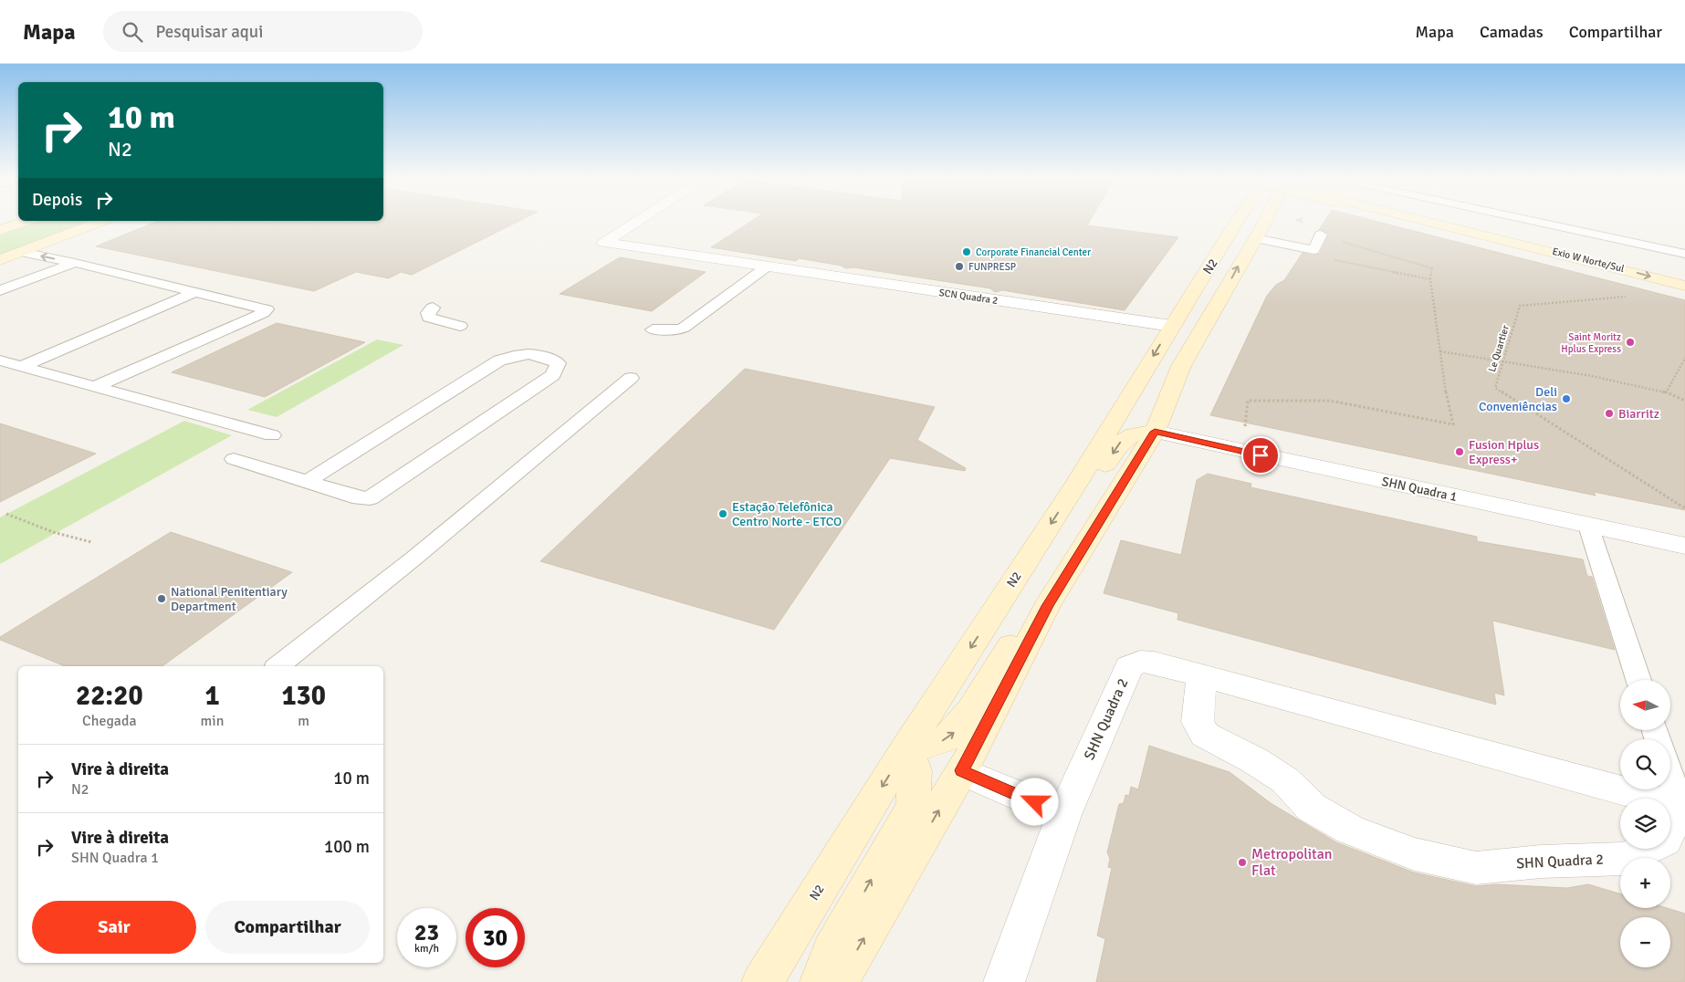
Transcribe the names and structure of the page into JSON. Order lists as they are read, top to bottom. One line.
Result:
{"streets":{"main road":["Exio W Norte/Sul","N2"],"street":["SCN Quadra 2","SHN Quadra 1","SHN Quadra 2"],"path":["Le Quartier"]},"crossings":[["N2","SCN Quadra 2"],["N2","SHN Quadra 1"]],"one_way":["Exio W Norte/Sul"],"places":["Corporate Financial Center","FUNPRESP","Saint Moritz Hplus Express","Deli Conveniências","Biarritz","Fusion Hplus Express+","Estação Telefônica Centro Norte - ETCO","National Penitentiary Department","Metropolitan Flat"],"north":"left","page":{"header":"Mapa","search":"Pesquisar aqui","nav":["Mapa","Camadas","Compartilhar"],"turn":["10 m","N2"],"then":"Depois","eta":["22:20","Chegada","1","min","130","m"],"map_buttons":["+","−"],"list":[{"name":"Vire à direita","note":"N2","value":"10 m"},{"name":"Vire à direita","note":"SHN Quadra 1","value":"100 m"}],"buttons":["Sair","Compartilhar"],"speed":"23 km/h","limit":"30"}}
